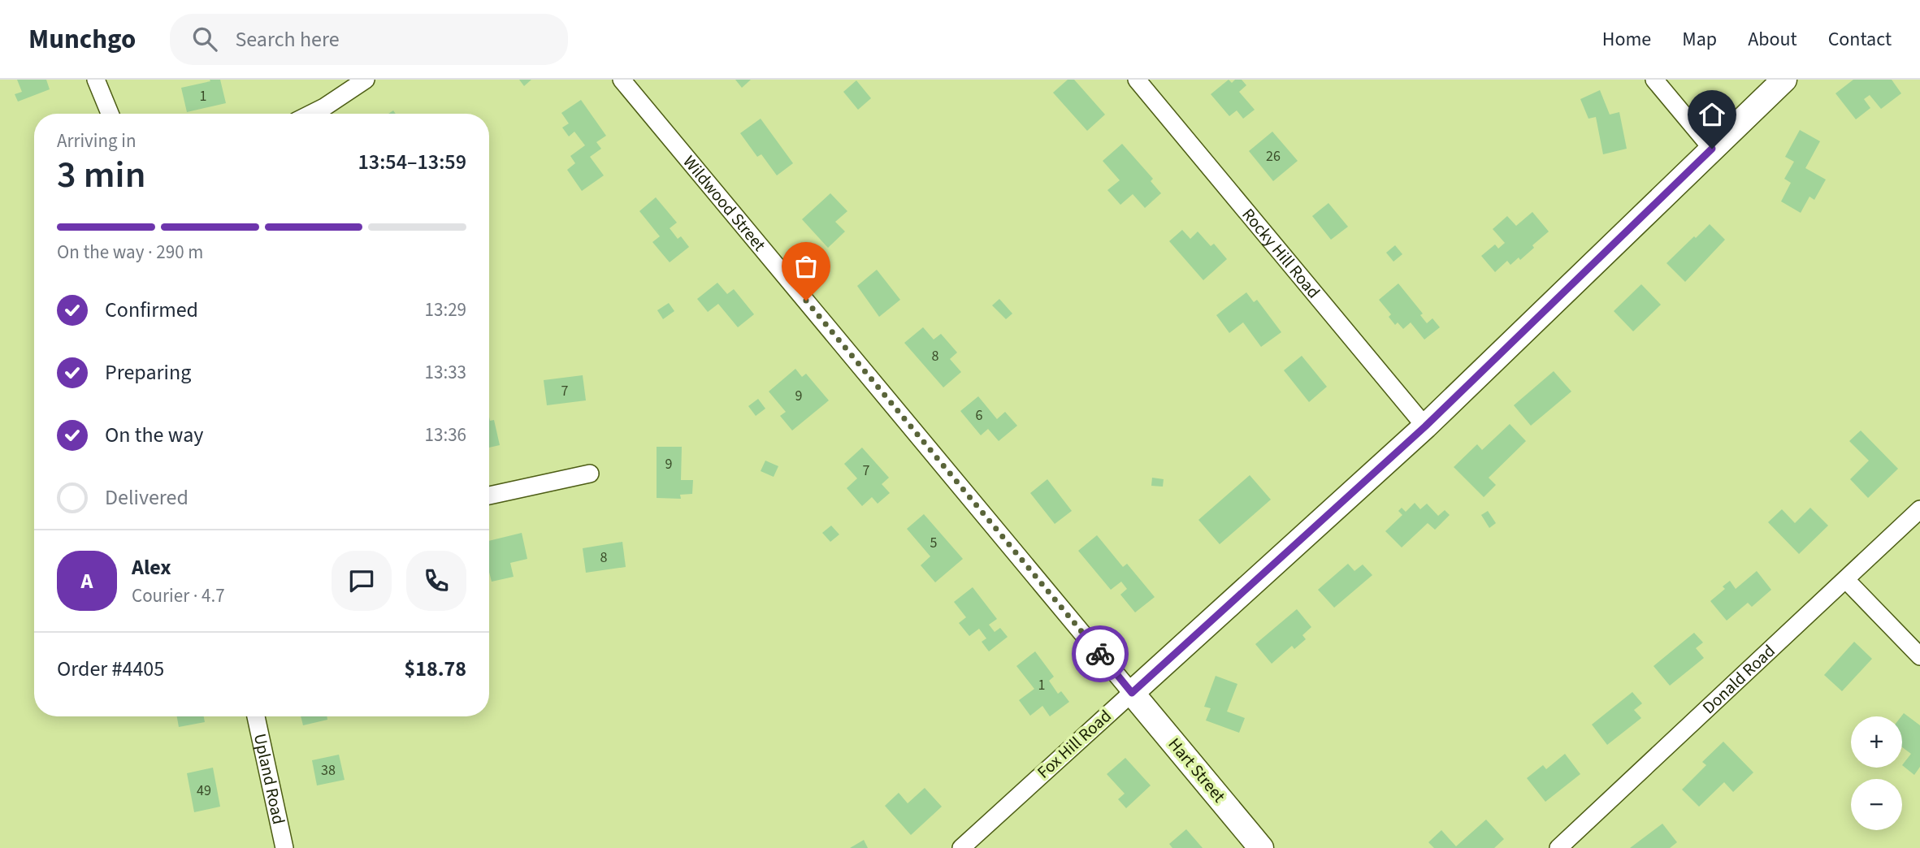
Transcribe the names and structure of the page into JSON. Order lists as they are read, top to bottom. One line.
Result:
{"streets":{"street":["Wildwood Street","Rocky Hill Road","Donald Road","Fox Hill Road","Hart Street","Upland Road"]},"crossings":[["Wildwood Street","Fox Hill Road"],["Wildwood Street","Hart Street"],["Rocky Hill Road","Fox Hill Road"],["Fox Hill Road","Hart Street"]],"house_numbers":["1","26","8","7","9","6","9","7","5","8","1","38","49"],"page":{"header":"Munchgo","search":"Search here","nav":["Home","Map","About","Contact"],"heading":["3 min","Arriving in","13:54–13:59"],"panel":["Alex","Courier · 4.7","Order #4405","$18.78"],"bar":"On the way · 290 m","list":[["Confirmed","13:29"],["Preparing","13:33"],["On the way","13:36"],"Delivered"],"round":"A","map_buttons":["+","−"]}}
